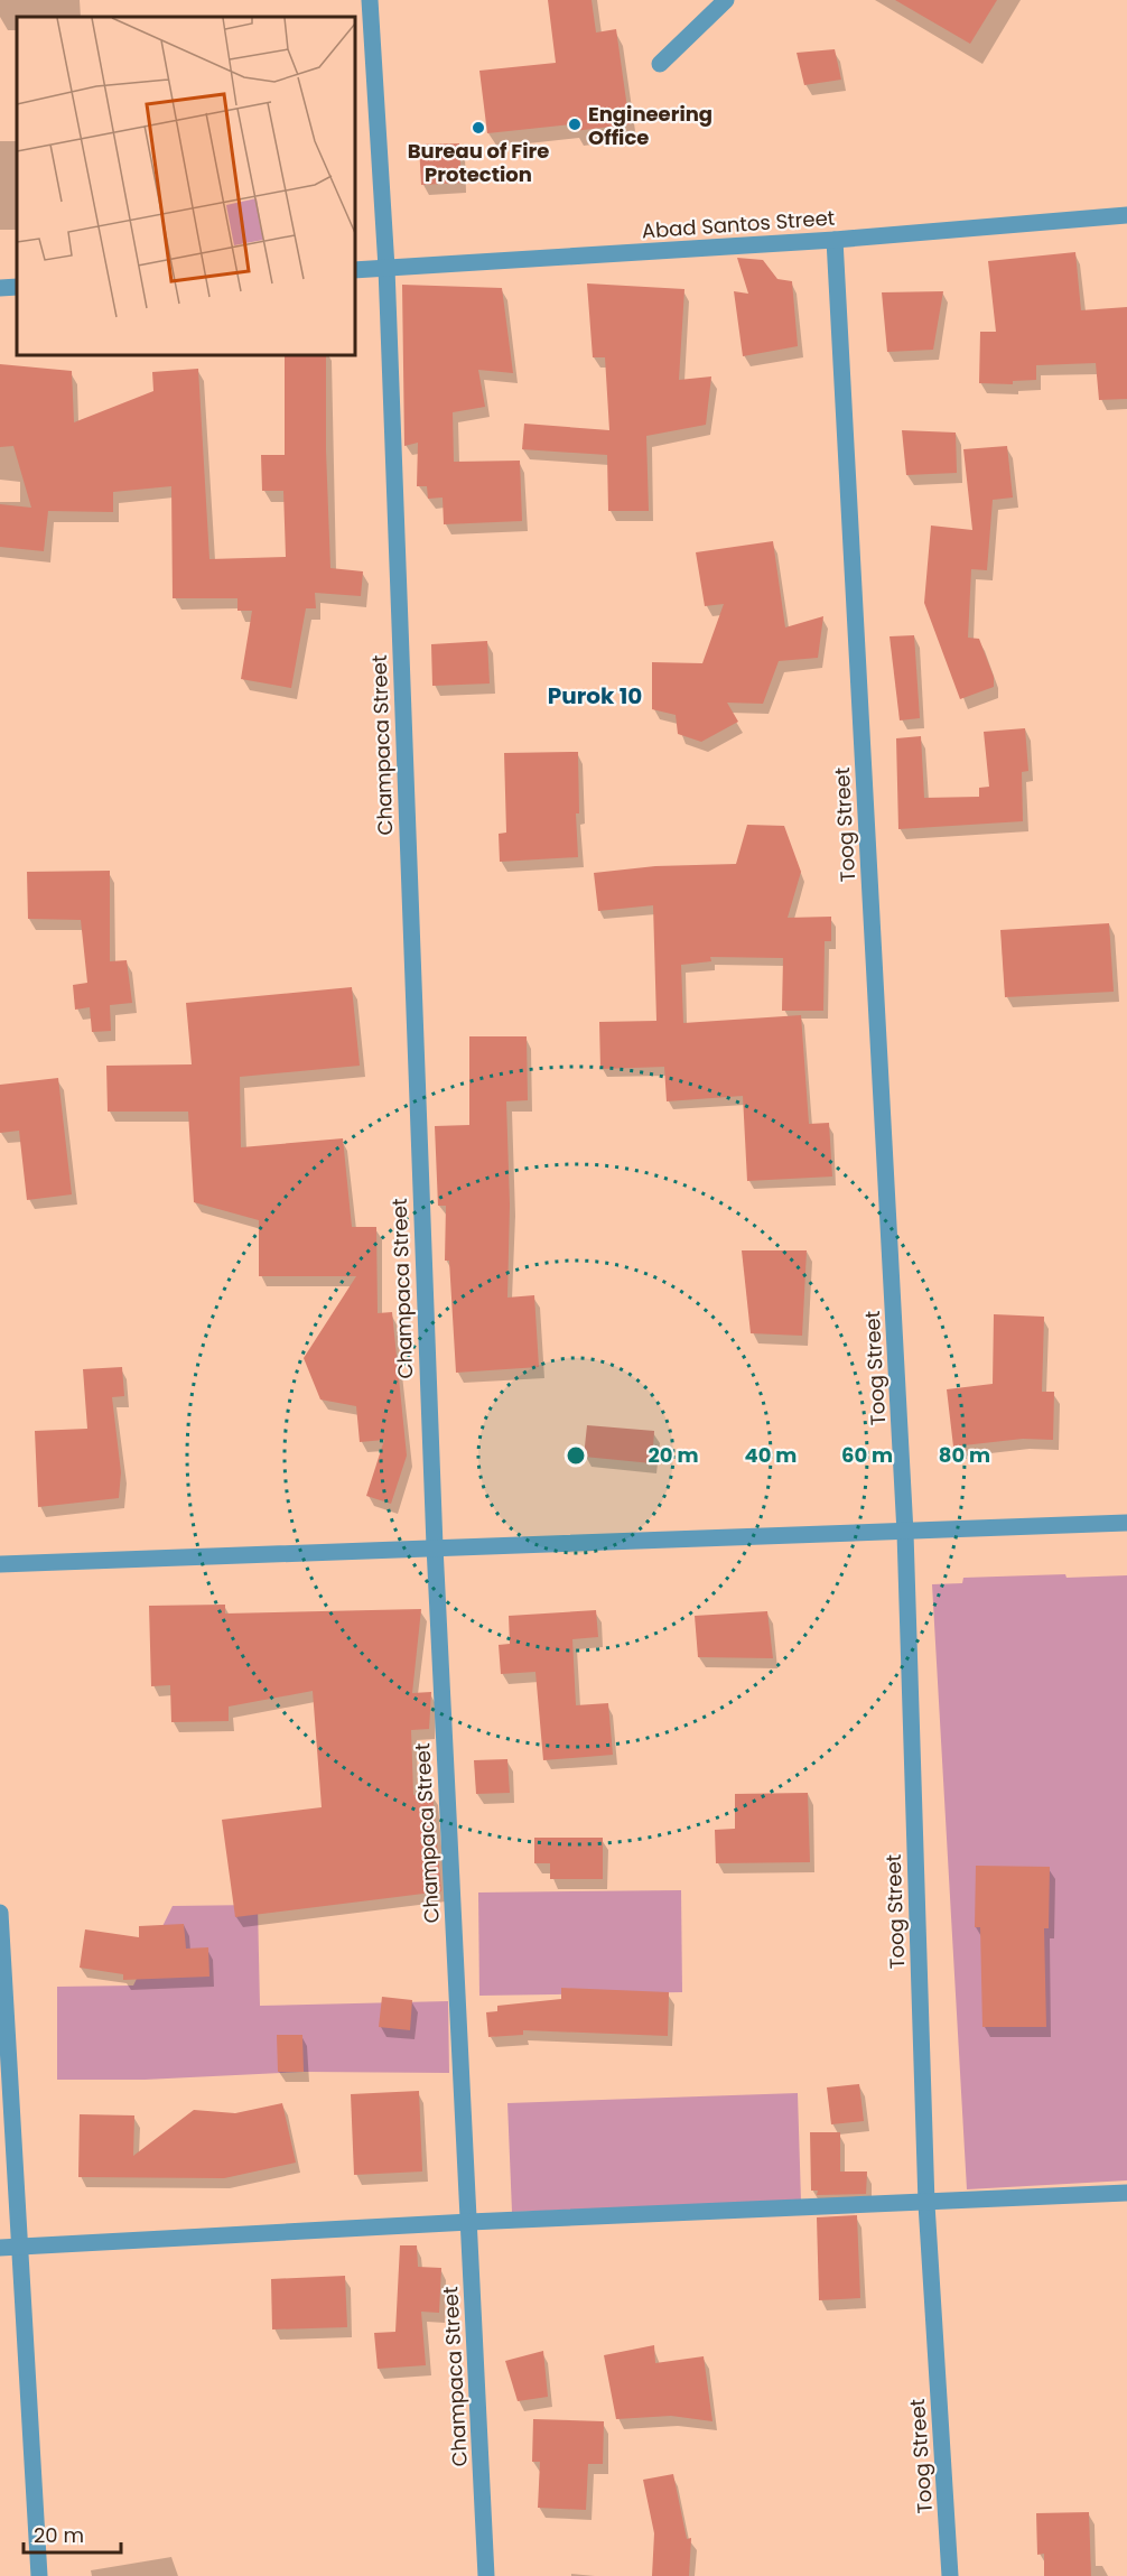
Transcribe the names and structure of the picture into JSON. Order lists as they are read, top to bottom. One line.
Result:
{"streets":{"street":["Abad Santos Street","Champaca Street","Toog Street"]},"crossings":[["Abad Santos Street","Champaca Street"],["Abad Santos Street","Toog Street"]],"districts":["Purok 10"],"places":["Engineering Office","Bureau of Fire Protection"],"scale_bar":"20 m","rings":["20 m","40 m","60 m","80 m"]}
